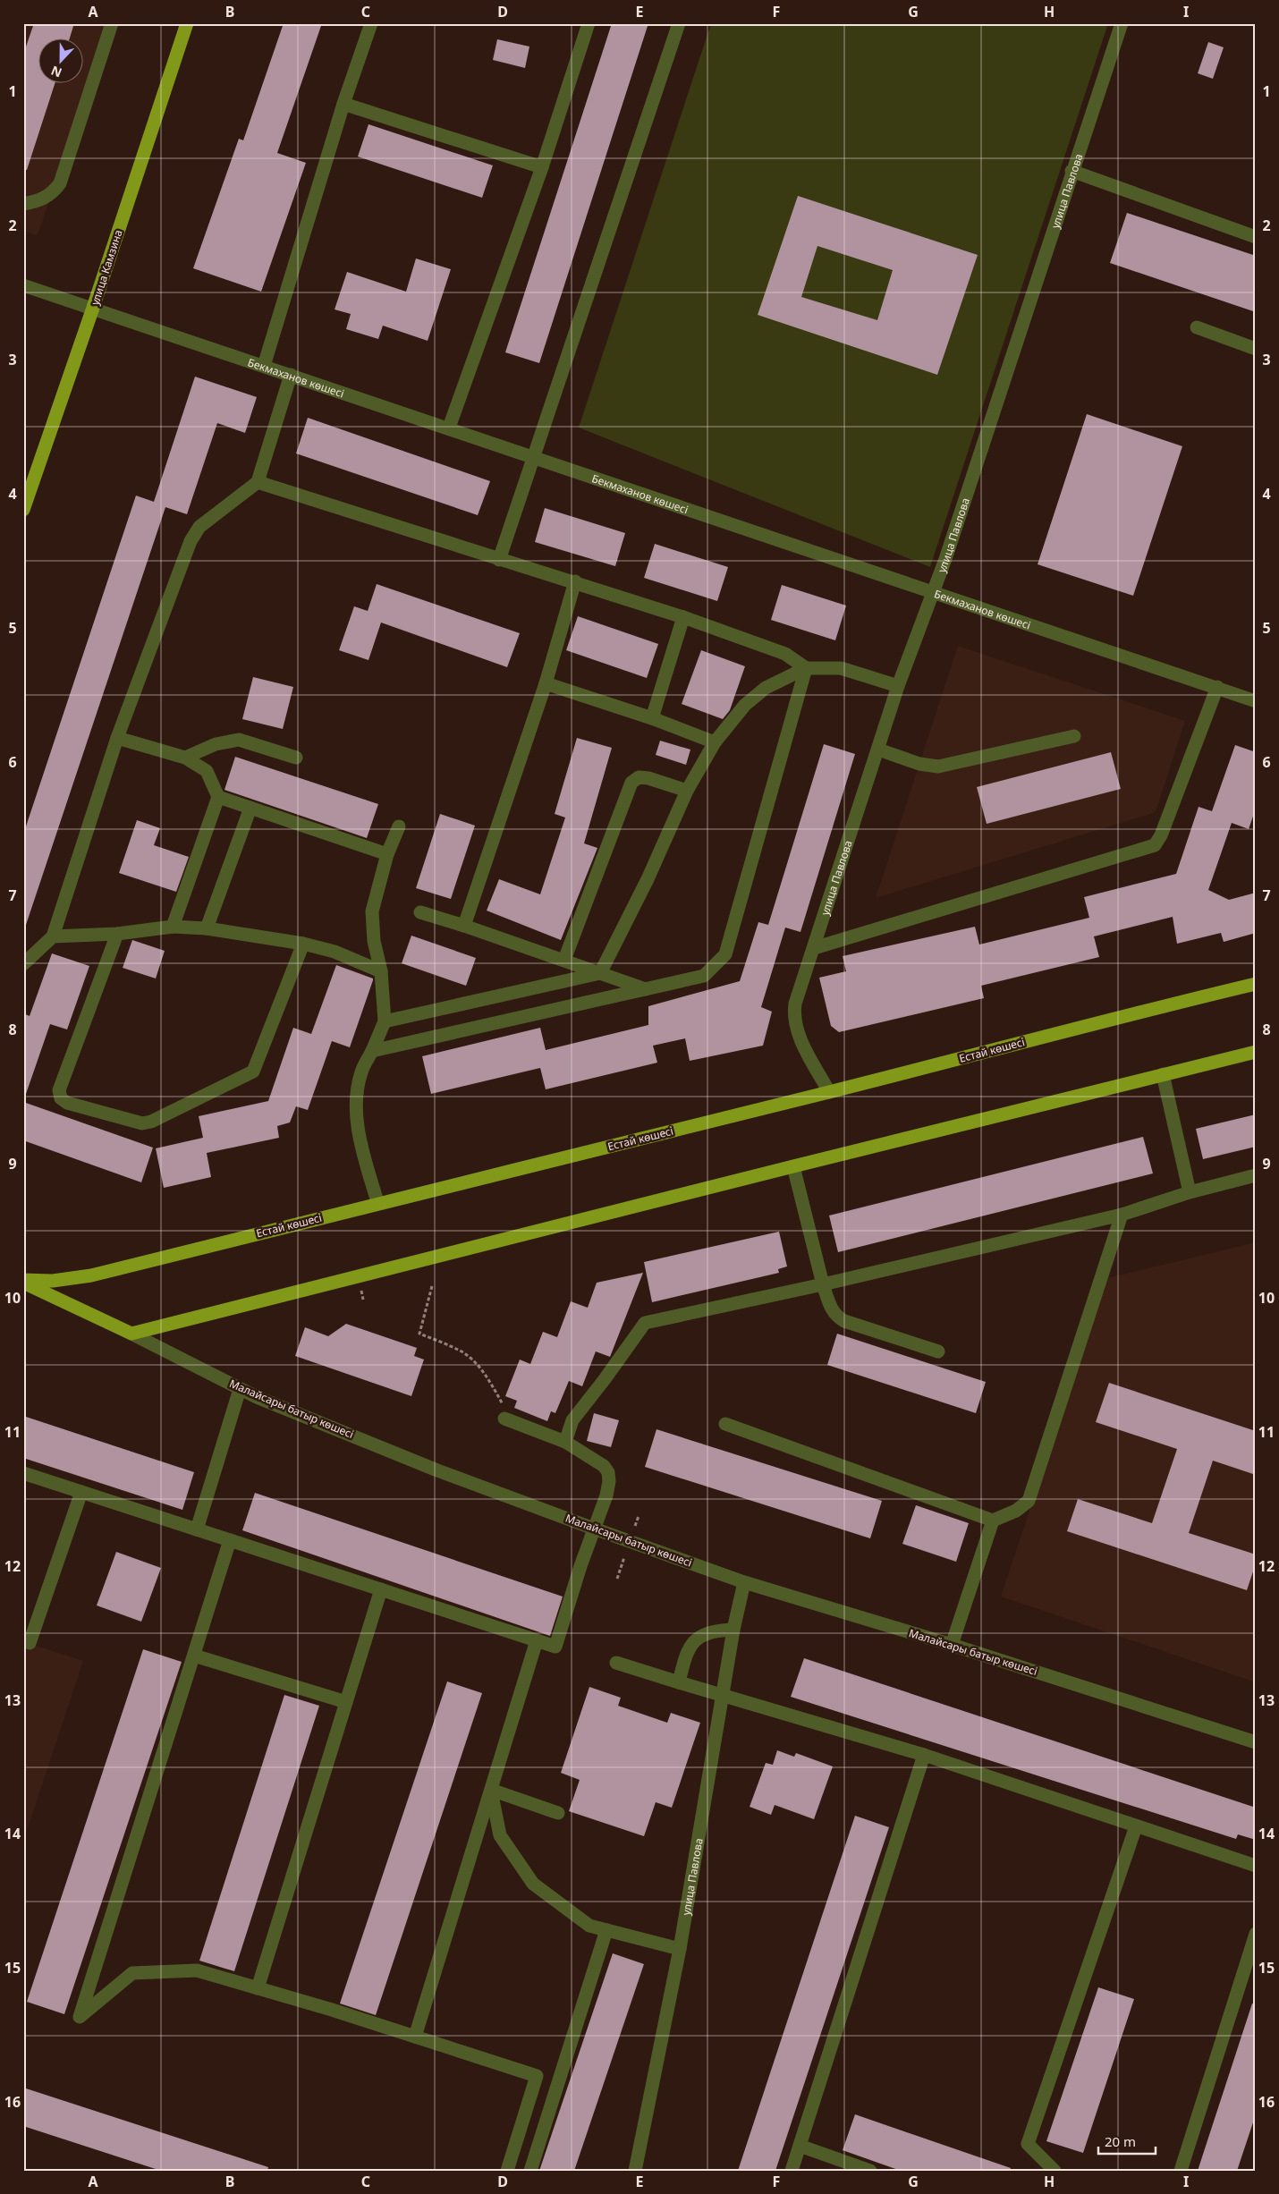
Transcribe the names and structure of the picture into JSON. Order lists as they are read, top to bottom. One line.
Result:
{"streets":{"main road":["улица Камзина","Естай көшесі","Малайсары батыр көшесі"],"street":["улица Павлова","Бекмаханов көшесі"]},"crossings":[["улица Павлова","Бекмаханов көшесі"],["улица Павлова","Естай көшесі"],["улица Павлова","Малайсары батыр көшесі"],["улица Камзина","Бекмаханов көшесі"],["Естай көшесі","Малайсары батыр көшесі"]],"scale_bar":"20 m","north":"bottom","grid":{"columns":["A","B","C","D","E","F","G","H","I"],"rows":["1","2","3","4","5","6","7","8","9","10","11","12","13","14","15","16"]}}
